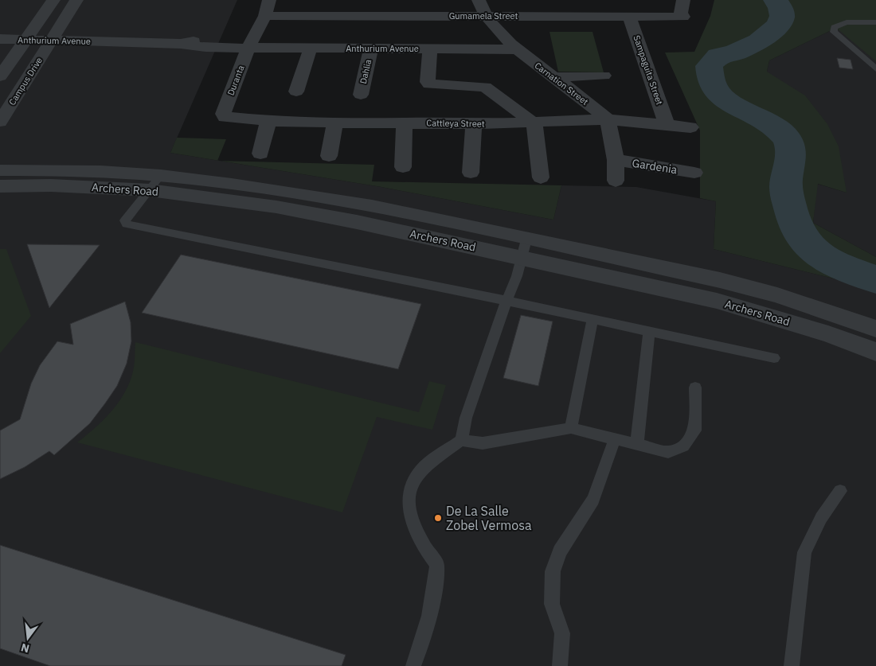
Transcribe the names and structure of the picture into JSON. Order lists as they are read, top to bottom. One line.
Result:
{"streets":{"street":["Gumamela Street","Anthurium Avenue","Sampaguita Street","Dahlia","Duranta","Campus Drive","Carnation Street","Cattleya Street","Gardenia","Archers Road"]},"crossings":[["Gumamela Street","Sampaguita Street"],["Gumamela Street","Duranta"],["Gumamela Street","Carnation Street"],["Anthurium Avenue","Dahlia"],["Anthurium Avenue","Duranta"],["Anthurium Avenue","Campus Drive"],["Anthurium Avenue","Carnation Street"],["Sampaguita Street","Cattleya Street"],["Duranta","Cattleya Street"],["Carnation Street","Cattleya Street"]],"places":["De La Salle Zobel Vermosa"],"north":"bottom"}
